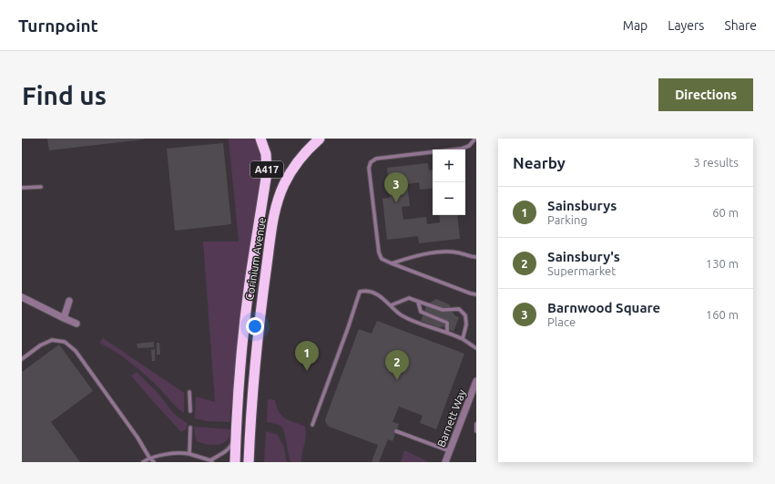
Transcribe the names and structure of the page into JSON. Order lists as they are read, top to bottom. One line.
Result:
{"streets":{"highway":["A417","Corinium Avenue"],"street":["Barnett Way"]},"page":{"header":"Turnpoint","nav":["Map","Layers","Share"],"buttons":"Directions","title":"Find us","heading":["Nearby","3 results"],"map_buttons":["+","−"],"pins":["3","1","2"],"list":[{"mark":"1","name":"Sainsburys","note":"Parking","value":"60 m"},{"mark":"2","name":"Sainsbury's","note":"Supermarket","value":"130 m"},{"mark":"3","name":"Barnwood Square","note":"Place","value":"160 m"}]}}
